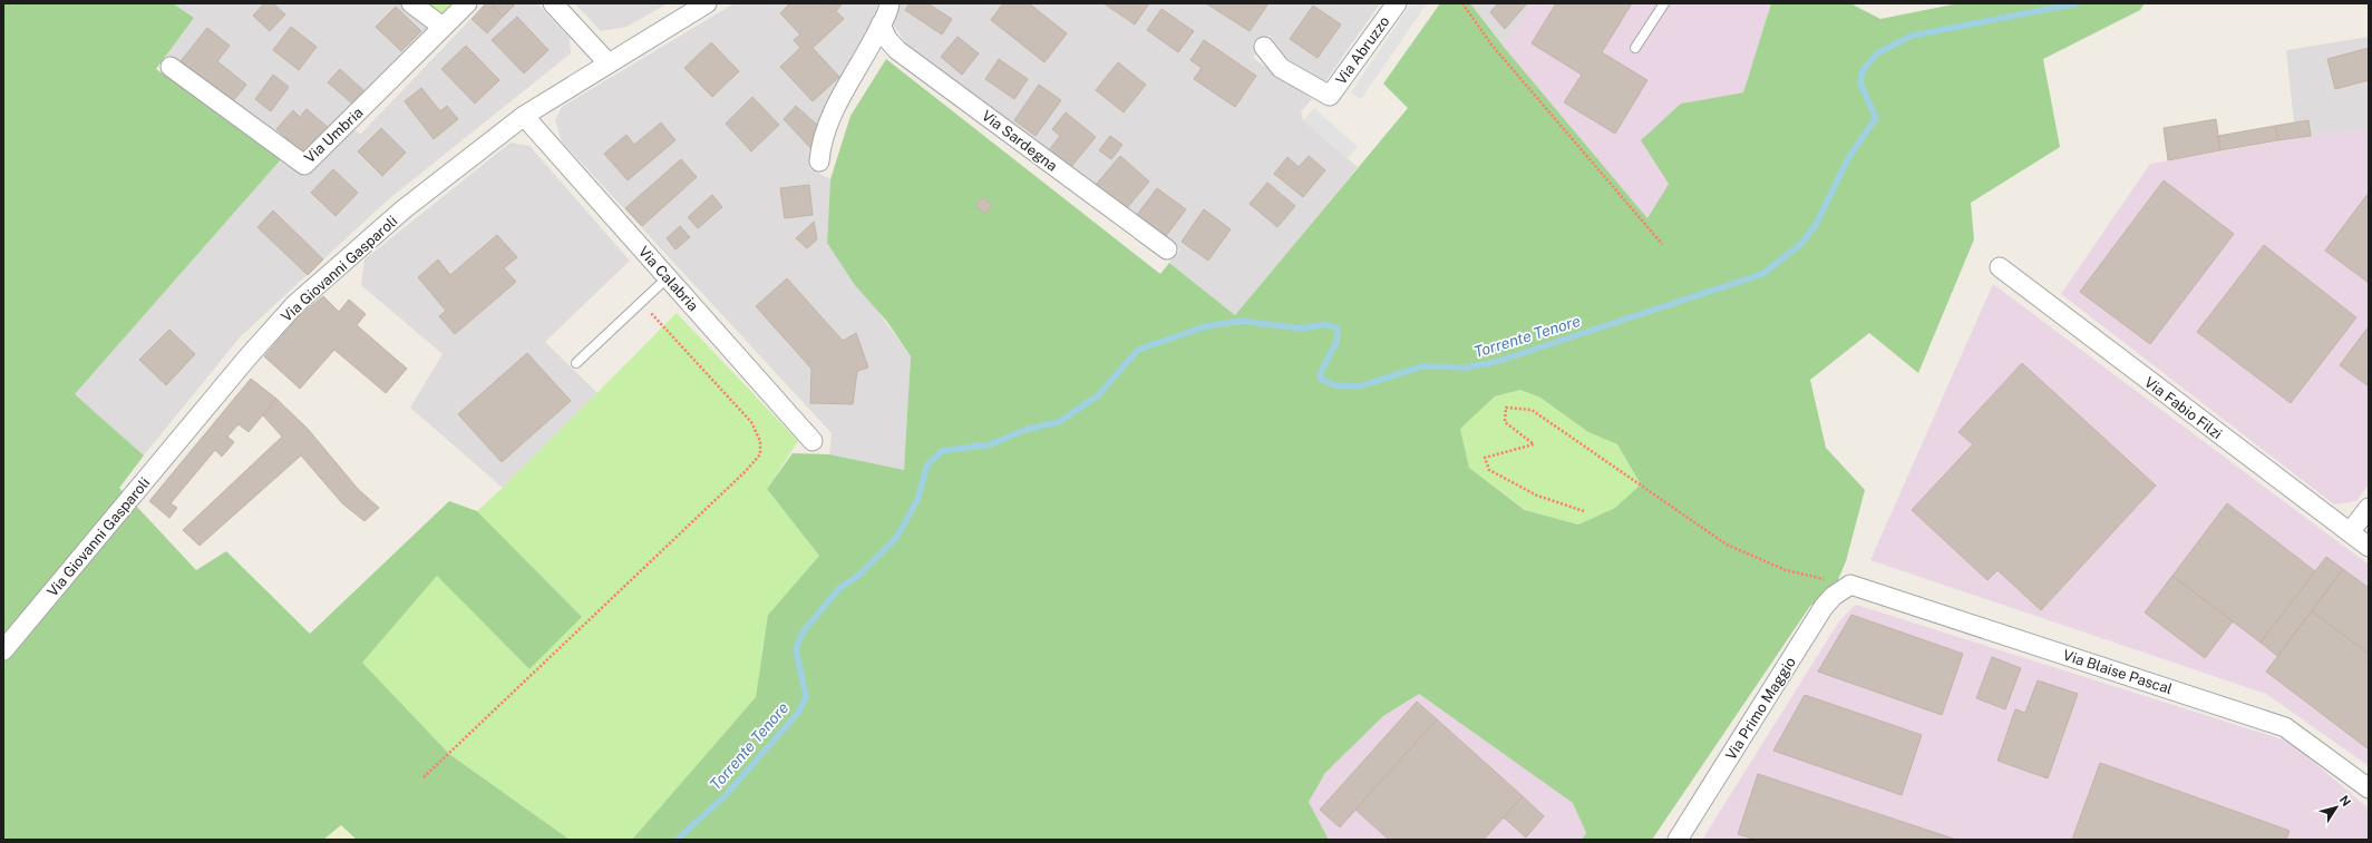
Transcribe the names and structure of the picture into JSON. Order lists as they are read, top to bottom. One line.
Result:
{"streets":{"street":["Via Abruzzo","Via Umbria","Via Sardegna","Via Giovanni Gasparoli","Via Calabria","Via Fabio Filzi","Via Blaise Pascal","Via Primo Maggio"]},"crossings":[["Via Giovanni Gasparoli","Via Calabria"],["Via Blaise Pascal","Via Primo Maggio"]],"water":["Torrente Tenore"],"north":"top right"}
